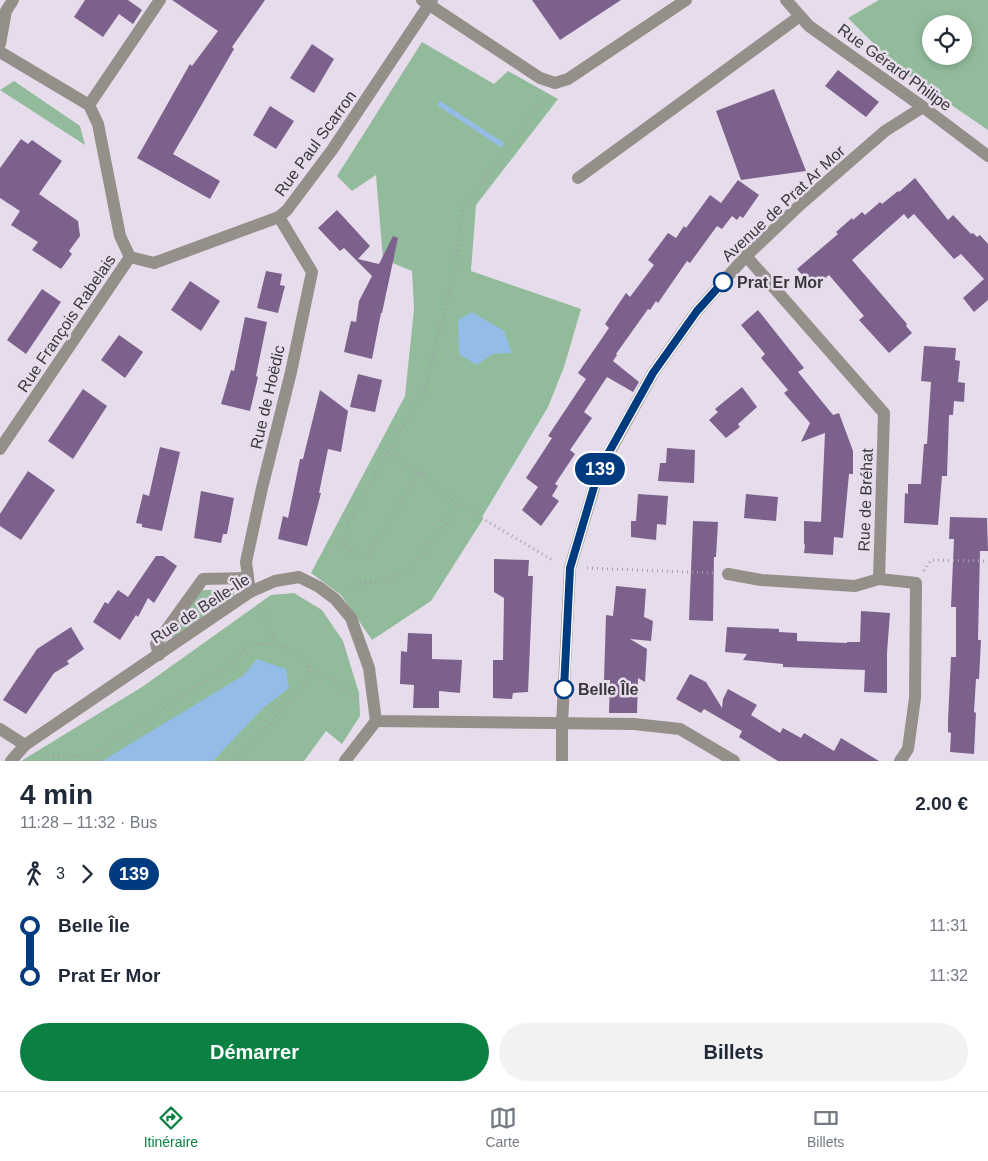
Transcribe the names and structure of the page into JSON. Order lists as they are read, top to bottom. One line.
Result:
{"streets":{"street":["Rue Gérard Philipe","Rue Paul Scarron","Avenue de Prat Ar Mor","Rue François Rabelais","Rue de Hoëdic","Rue de Bréhat","Rue de Belle-Île"]},"crossings":[["Rue Gérard Philipe","Avenue de Prat Ar Mor"],["Rue Paul Scarron","Rue François Rabelais"],["Rue Paul Scarron","Rue de Hoëdic"],["Avenue de Prat Ar Mor","Rue de Bréhat"],["Rue de Hoëdic","Rue de Belle-Île"]],"places":["Prat Er Mor","Belle Île"],"lines":["bus line 139"],"page":{"on_map":"139","heading":["4 min","11:28 – 11:32 · Bus","2.00 €"],"legs":["3","139"],"list":[{"name":"Belle Île","value":"11:31"},{"name":"Prat Er Mor","value":"11:32"}],"buttons":["Démarrer","Billets"],"tabs":["Itinéraire","Carte","Billets"]}}
